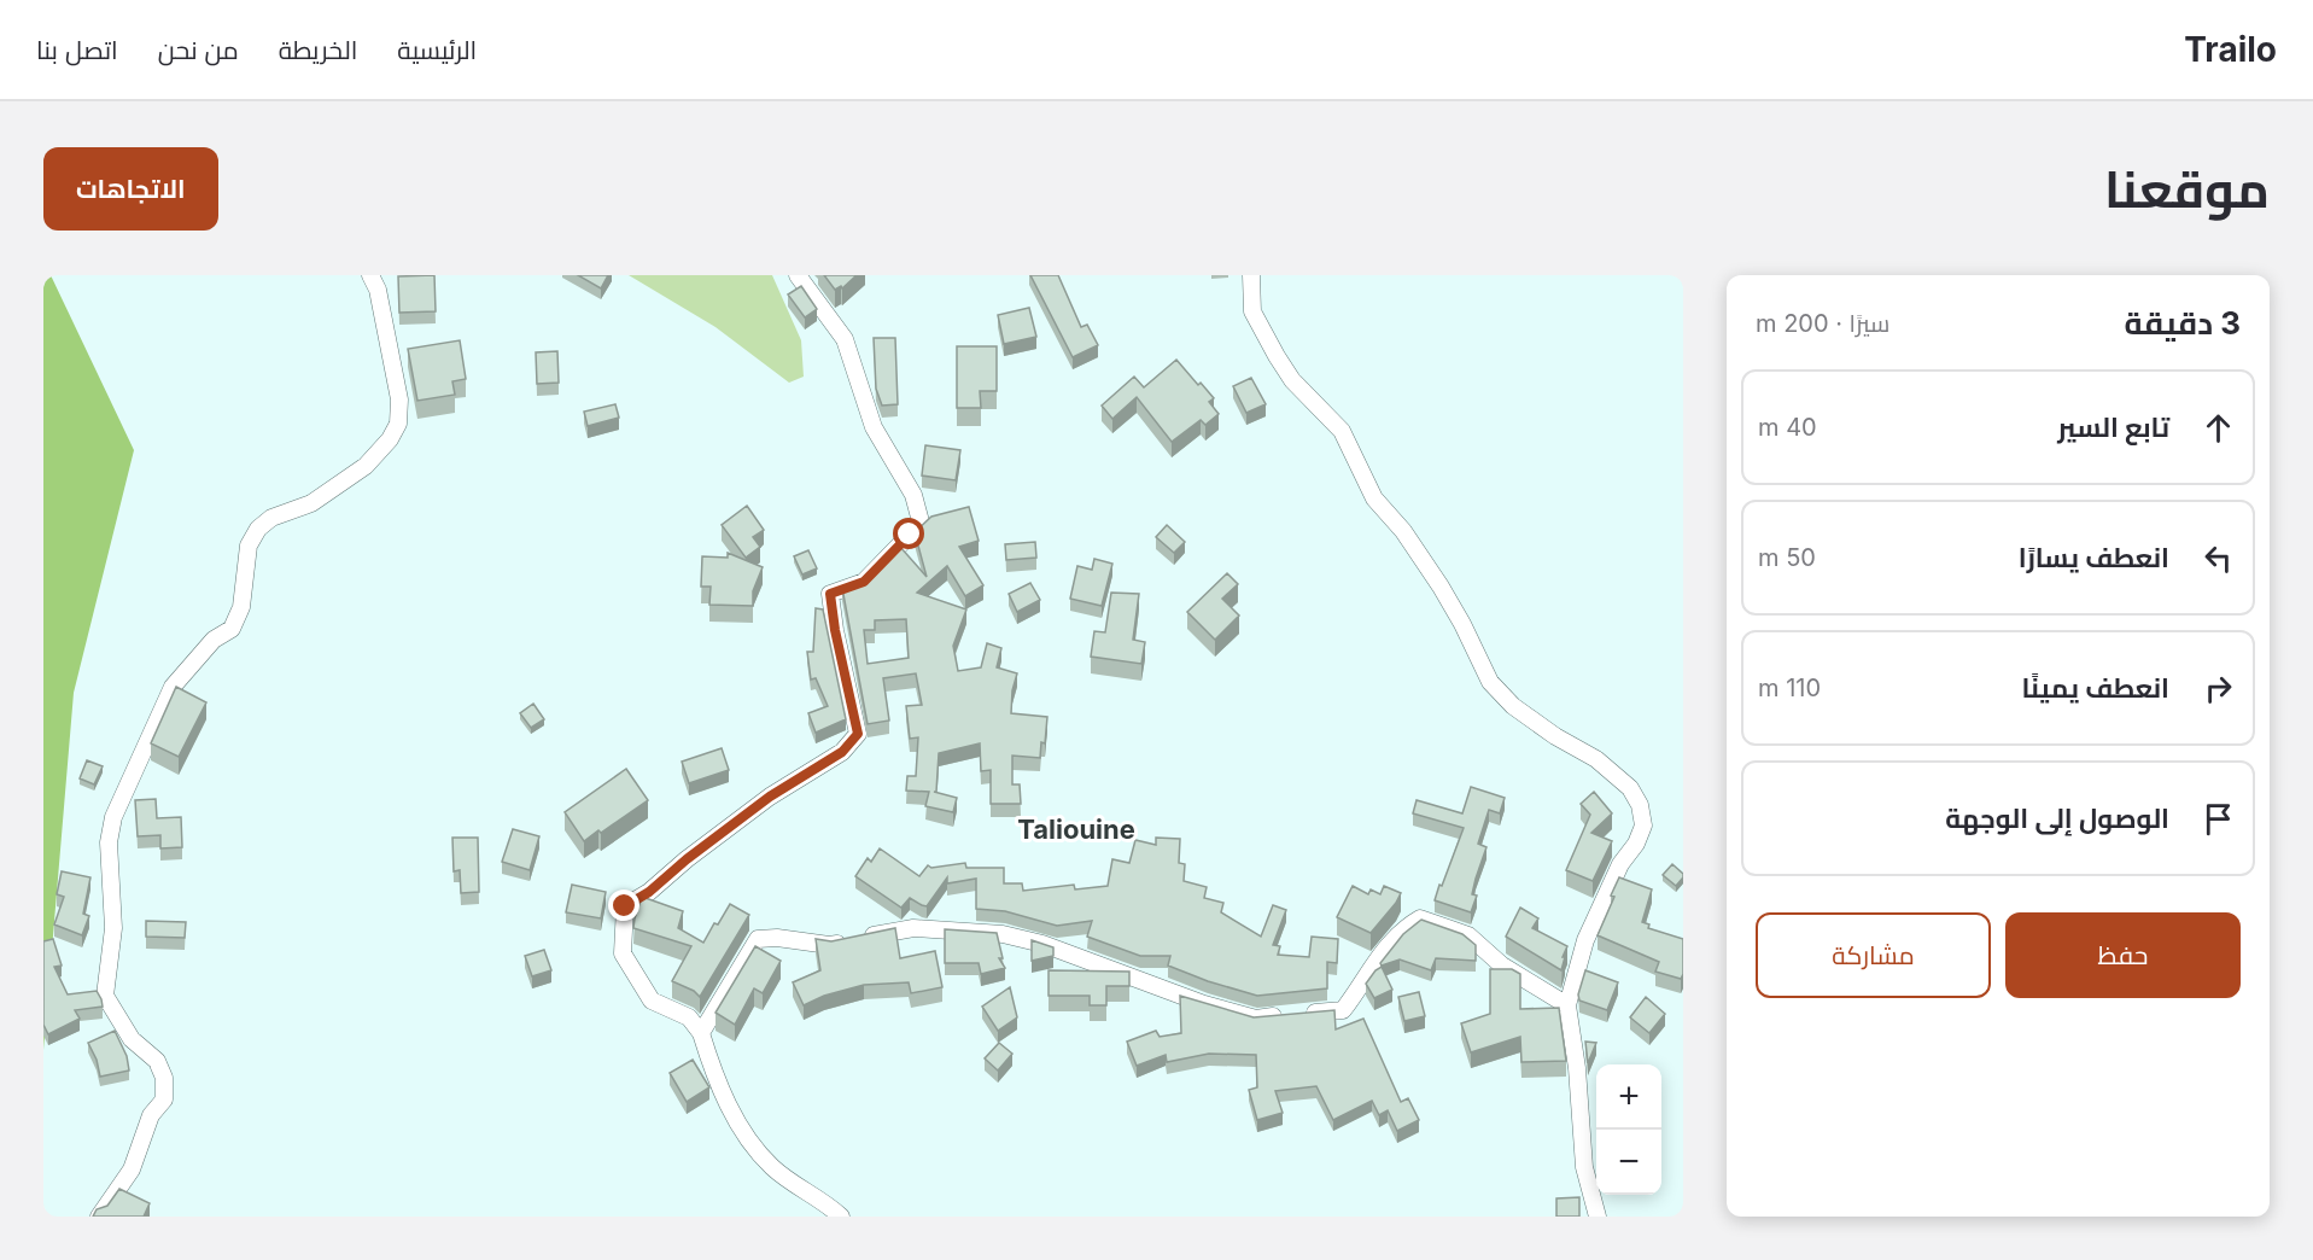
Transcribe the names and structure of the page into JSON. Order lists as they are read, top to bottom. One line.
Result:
{"districts":["Taliouine"],"page":{"header":"Trailo","nav":["الرئيسية","الخريطة","من نحن","اتصل بنا"],"title":"موقعنا","buttons":["الاتجاهات",["حفظ","مشاركة"]],"heading":["3 دقيقة","سيرًا · 200 m"],"list":[["تابع السير","40 m"],["انعطف يسارًا","50 m"],["انعطف يمينًا","110 m"],"الوصول إلى الوجهة"],"map_buttons":["+","−"]}}
